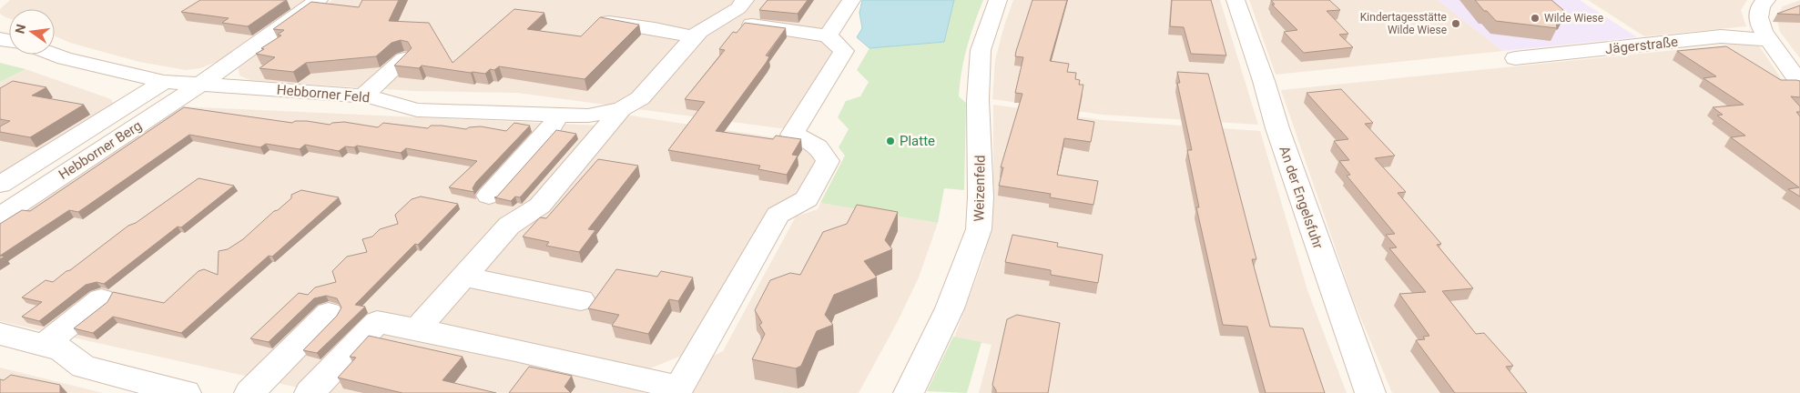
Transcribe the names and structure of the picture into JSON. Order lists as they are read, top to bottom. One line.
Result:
{"streets":{"street":["Jägerstraße","Hebborner Feld","Hebborner Berg","Weizenfeld","An der Engelsfuhr"]},"crossings":[["Hebborner Feld","Hebborner Berg"]],"places":["Wilde Wiese","Kindertagesstätte Wilde Wiese","Platte"],"north":"left"}
